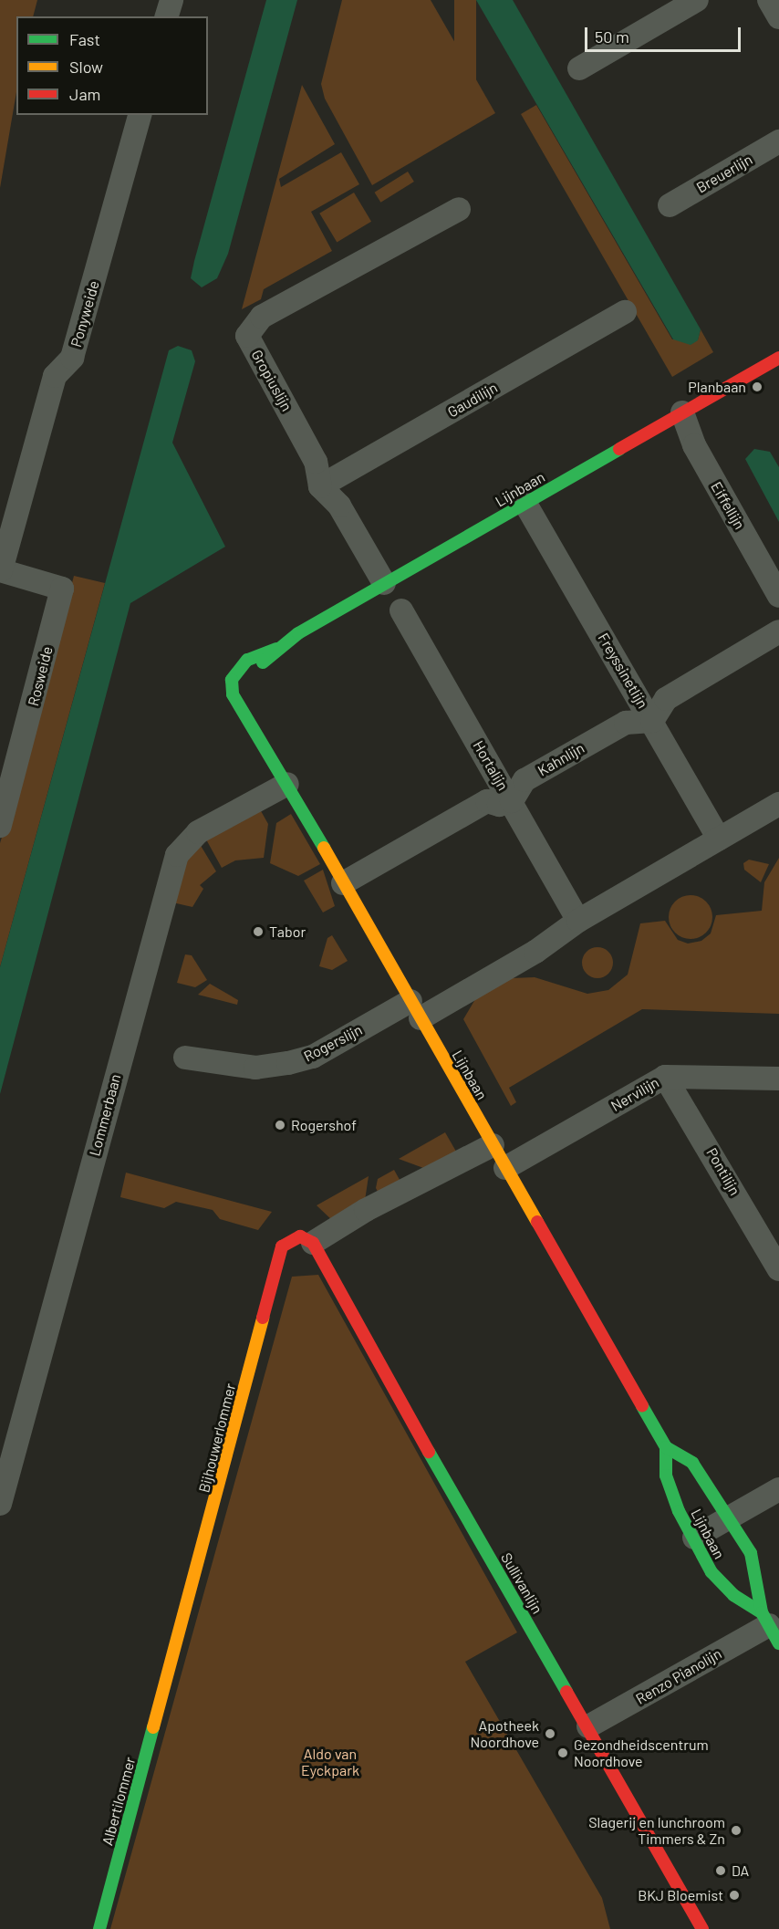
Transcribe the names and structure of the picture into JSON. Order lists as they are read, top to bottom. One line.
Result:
{"streets":{"street":["Breuerlijn","Ponyweide","Gropiuslijn","Gaudilijn","Lijnbaan","Eiffellijn","Freyssinetlijn","Rosweide","Kahnlijn","Hortalijn","Rogerslijn","Nervilijn","Lommerbaan","Pontilijn","Bijhouwerlommer","Sullivanlijn","Renzo Pianolijn","Albertilommer"]},"crossings":[["Ponyweide","Rosweide"],["Gropiuslijn","Gaudilijn"],["Lijnbaan","Eiffellijn"],["Lijnbaan","Freyssinetlijn"],["Lijnbaan","Rogerslijn"],["Lijnbaan","Nervilijn"],["Lijnbaan","Lommerbaan"],["Lijnbaan","Renzo Pianolijn"],["Freyssinetlijn","Kahnlijn"],["Freyssinetlijn","Rogerslijn"],["Kahnlijn","Hortalijn"],["Hortalijn","Rogerslijn"],["Nervilijn","Pontilijn"],["Bijhouwerlommer","Sullivanlijn"],["Bijhouwerlommer","Albertilommer"],["Sullivanlijn","Renzo Pianolijn"]],"parks":["Aldo van Eyckpark"],"places":["Planbaan","Tabor","Rogershof","Apotheek Noordhove","Gezondheidscentrum Noordhove","Slagerij en lunchroom Timmers & Zn","DA","BKJ Bloemist"],"legend":["Fast","Slow","Jam"],"scale_bar":"50 m"}
